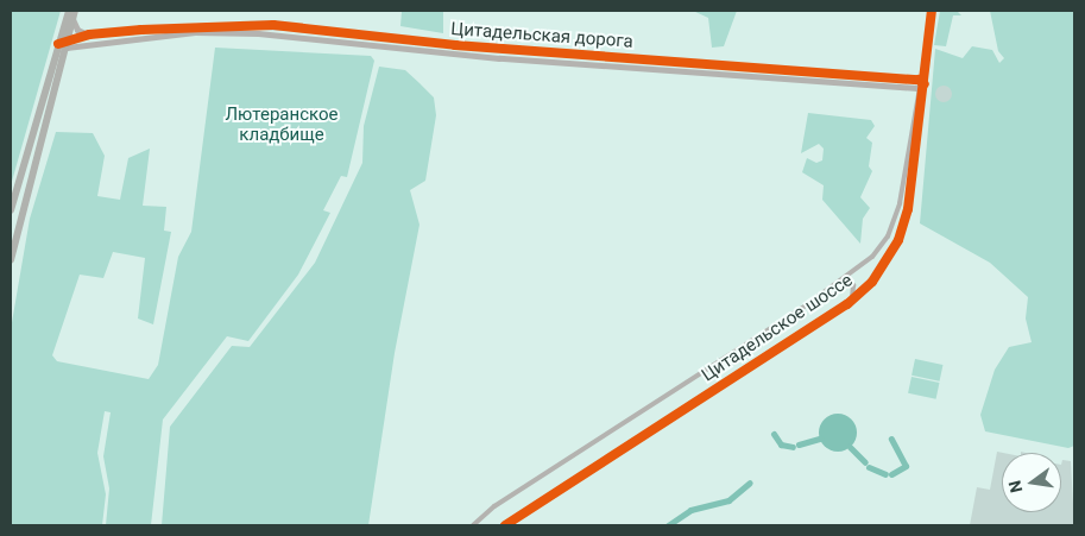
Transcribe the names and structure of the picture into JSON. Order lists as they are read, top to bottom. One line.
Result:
{"streets":{"street":["Цитадельская дорога","Цитадельское шоссе"]},"crossings":[["Цитадельская дорога","Цитадельское шоссе"]],"parks":["Лютеранское кладбище"],"north":"left"}
